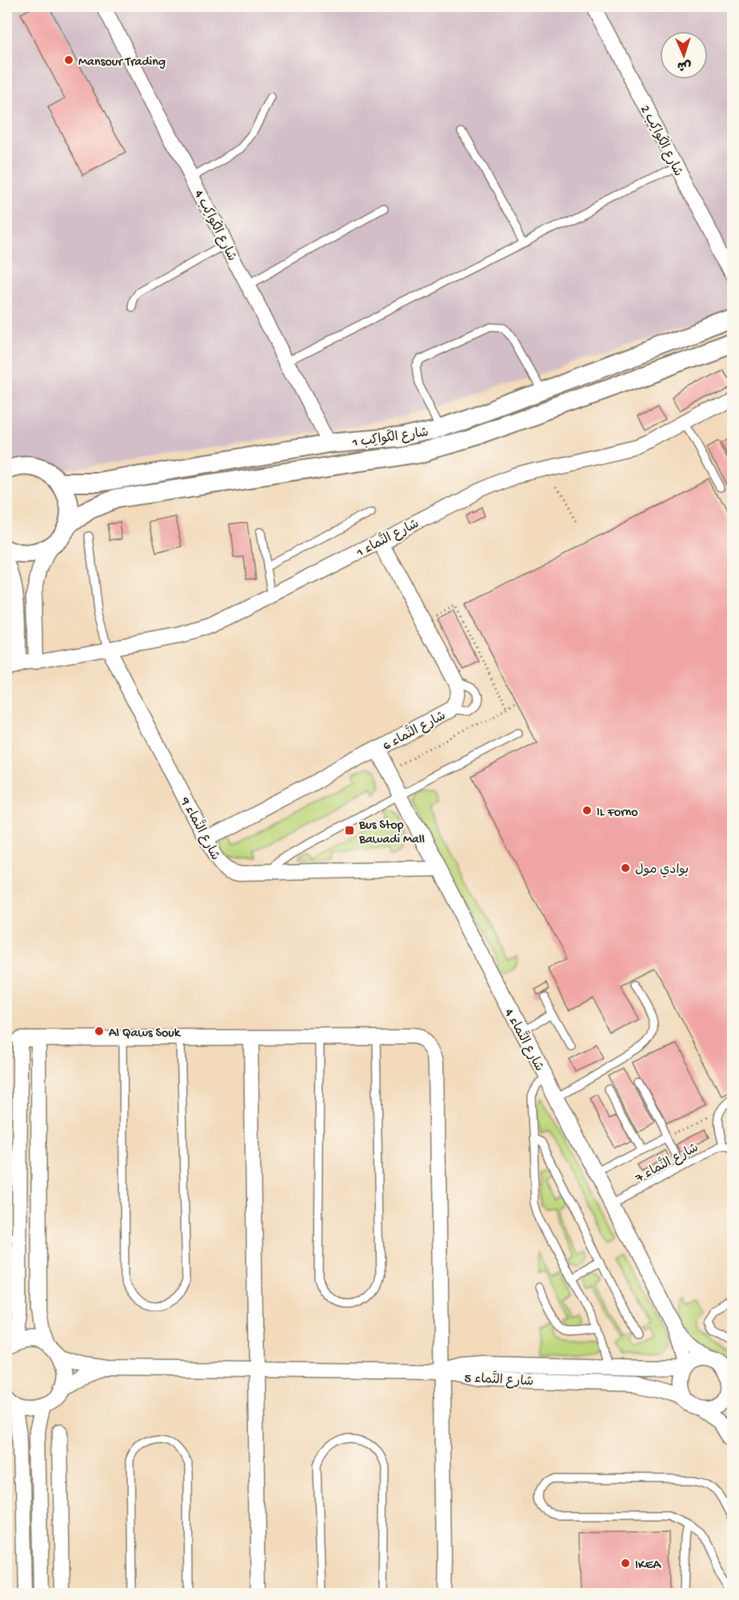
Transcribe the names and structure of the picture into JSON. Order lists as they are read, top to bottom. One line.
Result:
{"streets":{"street":["شارع الكَواكِب 2","شارع الكَواكِب 4","شارع الكَواكِب 1","شارع النَّماء 1","شارع النَّماء 6","شارع النَّماء 9","شارع النَّماء 4","شارع النَّماء 5"],"lane":["شارع النَّماء 7"]},"crossings":[["شارع الكَواكِب 4","شارع الكَواكِب 1"],["شارع النَّماء 1","شارع النَّماء 9"],["شارع النَّماء 6","شارع النَّماء 9"],["شارع النَّماء 6","شارع النَّماء 4"],["شارع النَّماء 9","شارع النَّماء 4"],["شارع النَّماء 4","شارع النَّماء 7"],["شارع النَّماء 4","شارع النَّماء 5"]],"places":{"other":["Mansour Trading","IL Forno","بوادي مول","Al Qaws Souk","IKEA"],"transit":["Bus Stop Bawadi Mall"]},"north":"bottom"}
